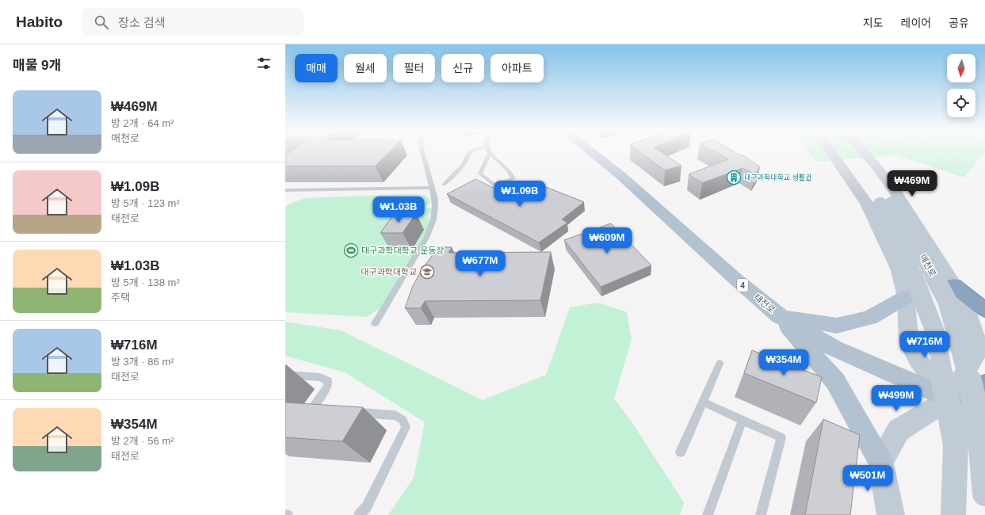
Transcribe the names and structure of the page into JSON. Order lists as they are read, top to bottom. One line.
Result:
{"streets":{"main road":["매천로","4","태전로"]},"places":{"building":["대구과학대학교 생활관"],"sports":["대구과학대학교 운동장"],"school or university":["대구과학대학교"]},"north":"bottom","page":{"header":"Habito","search":"장소 검색","nav":["지도","레이어","공유"],"heading":"매물 9개","chip":["매매","월세","필터","신규","아파트"],"list":[{"name":"₩469M","note":"방 2개 · 64 m² · 매천로"},{"name":"₩1.09B","note":"방 5개 · 123 m² · 태전로"},{"name":"₩1.03B","note":"방 5개 · 138 m² · 주택"},{"name":"₩716M","note":"방 3개 · 86 m² · 태전로"},{"name":"₩354M","note":"방 2개 · 56 m² · 태전로"}],"price":["₩469M","₩1.09B","₩1.03B","₩609M","₩677M","₩716M","₩354M","₩499M","₩501M"]}}
